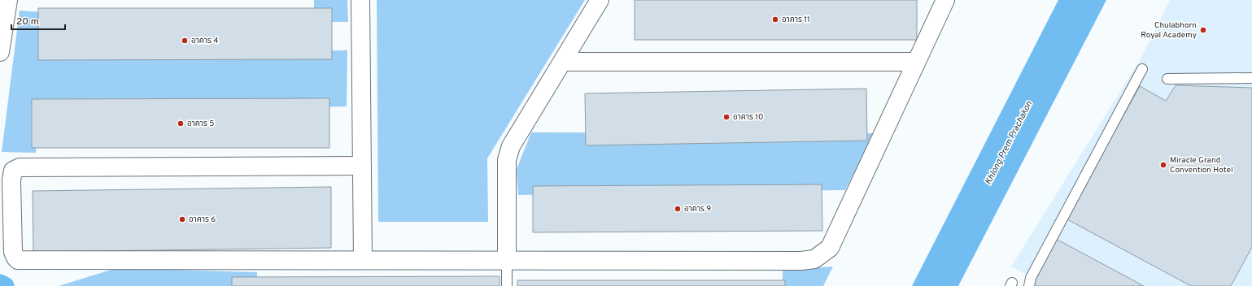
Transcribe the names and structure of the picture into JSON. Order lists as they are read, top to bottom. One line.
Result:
{"water":["Khlong Prem Prachakon"],"places":["อาคาร 11","Chulabhorn Royal Academy","อาคาร 4","อาคาร 10","อาคาร 5","Miracle Grand Convention Hotel","อาคาร 9","อาคาร 6"],"scale_bar":"20 m"}
